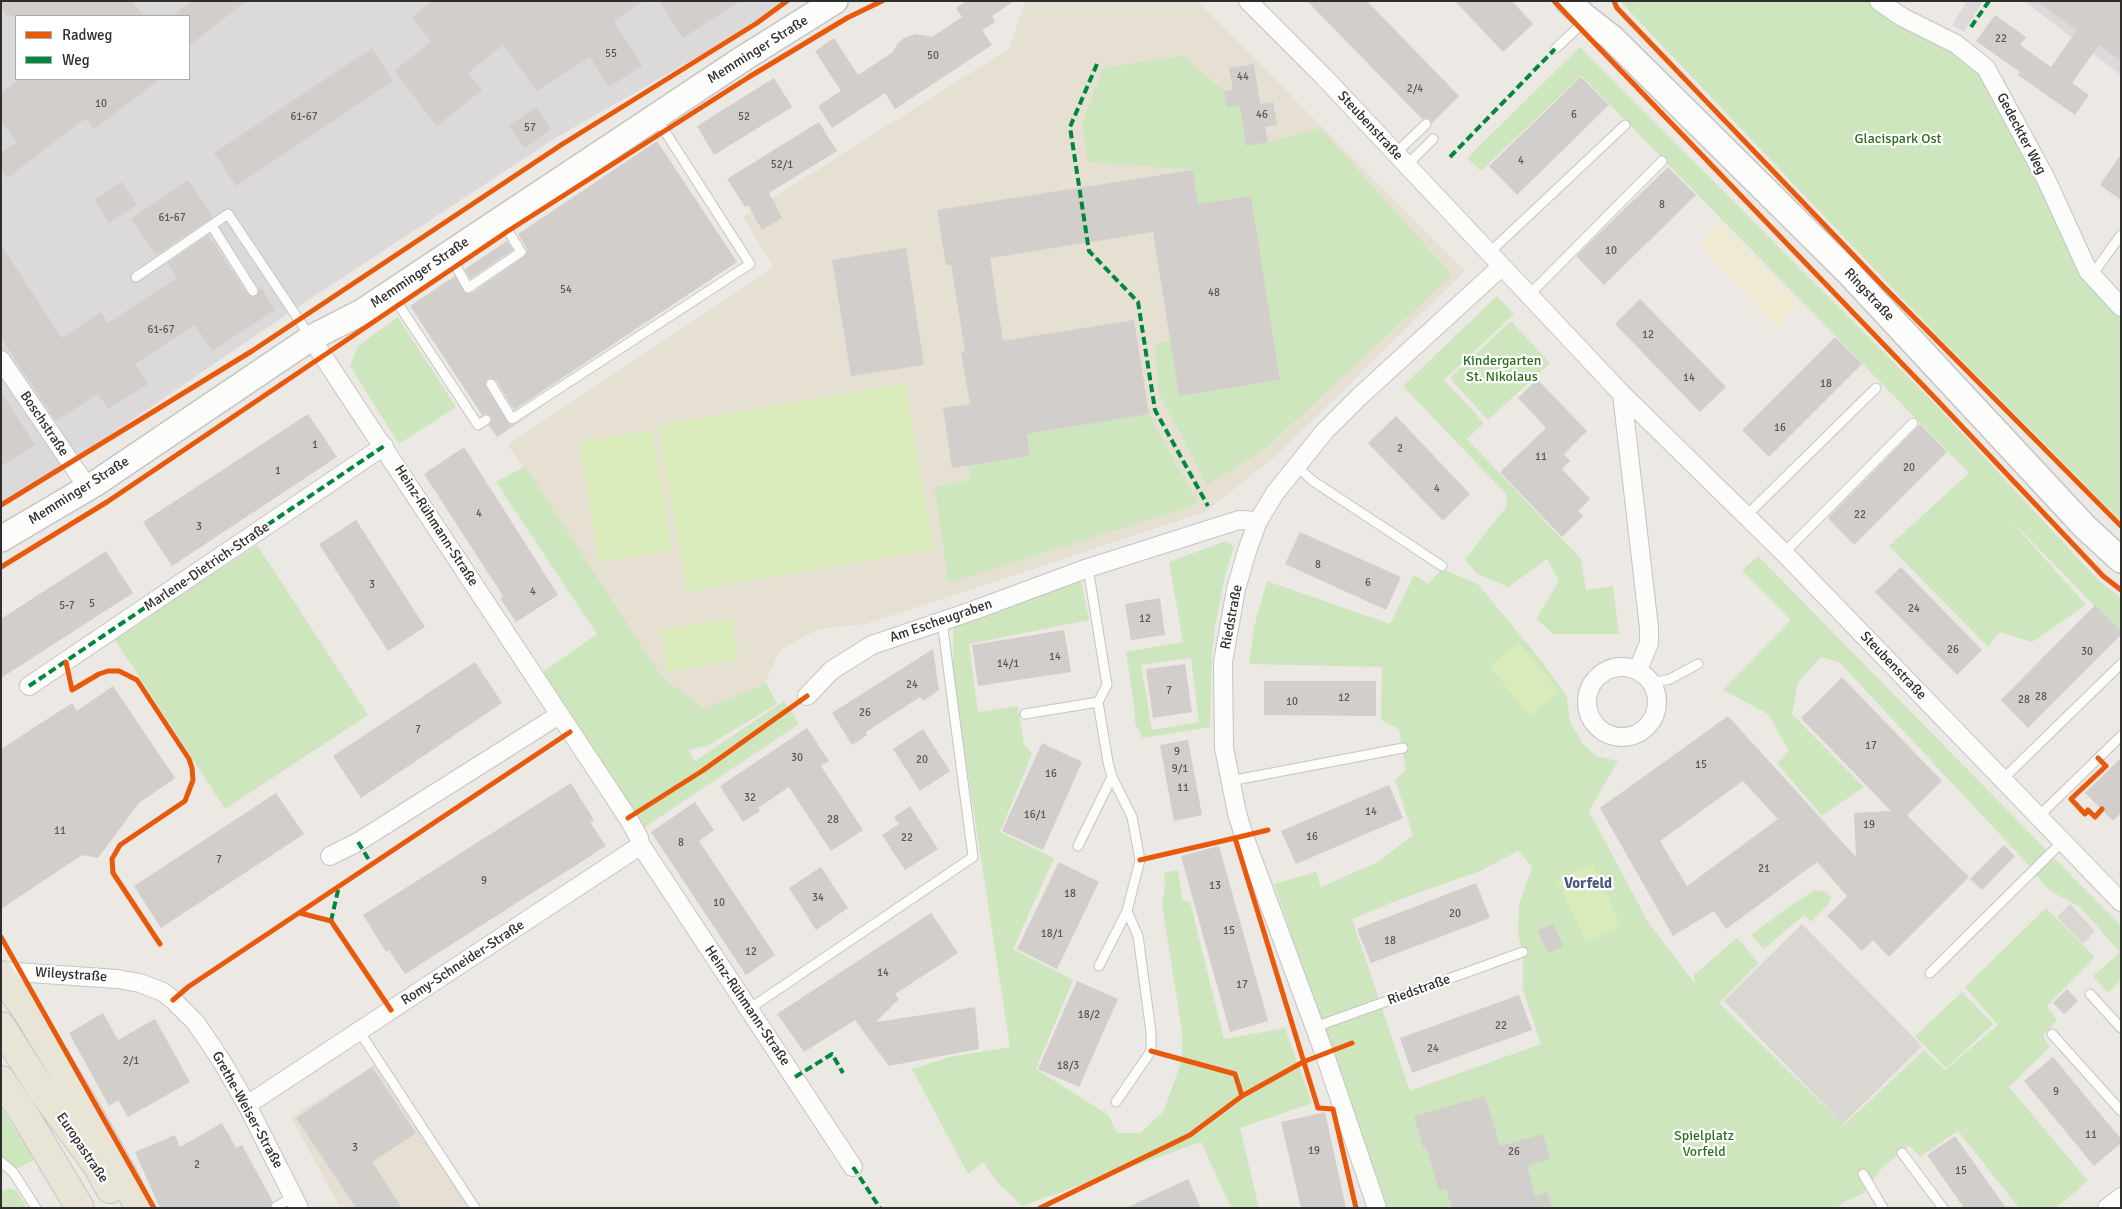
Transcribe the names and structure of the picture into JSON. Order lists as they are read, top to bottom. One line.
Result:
{"streets":{"main road":["Memminger Straße","Ringstraße","Europastraße"],"street":["Steubenstraße","Gedeckter Weg","Boschstraße","Heinz-Rühmann-Straße","Marlene-Dietrich-Straße","Riedstraße","Am Escheugraben","Romy-Schneider-Straße","Wileystraße","Grethe-Weiser-Straße"]},"crossings":[["Memminger Straße","Boschstraße"],["Memminger Straße","Heinz-Rühmann-Straße"],["Steubenstraße","Riedstraße"],["Heinz-Rühmann-Straße","Marlene-Dietrich-Straße"],["Heinz-Rühmann-Straße","Romy-Schneider-Straße"],["Riedstraße","Am Escheugraben"],["Romy-Schneider-Straße","Grethe-Weiser-Straße"],["Wileystraße","Grethe-Weiser-Straße"]],"districts":["Vorfeld"],"parks":["Glacispark Ost","Kindergarten St. Nikolaus","Spielplatz Vorfeld"],"house_numbers":["22","55","50","44","2/4","10","46","6","61-67","52","57","4","52/1","8","61-67","10","54","48","61-67","12","14","18","16","1","2","11","20","1","4","4","22","3","8","6","3","4","5","5-7","24","12","26","30","14","14/1","24","7","28","12","28","10","26","7","17","9","30","20","15","9/1","16","11","32","14","16/1","28","19","11","16","22","8","7","21","9","13","18","34","10","20","15","18/1","18","12","14","17","18/2","22","24","2/1","18/3","9","11","3","19","26","2","15"],"legend":["Radweg","Weg"]}
